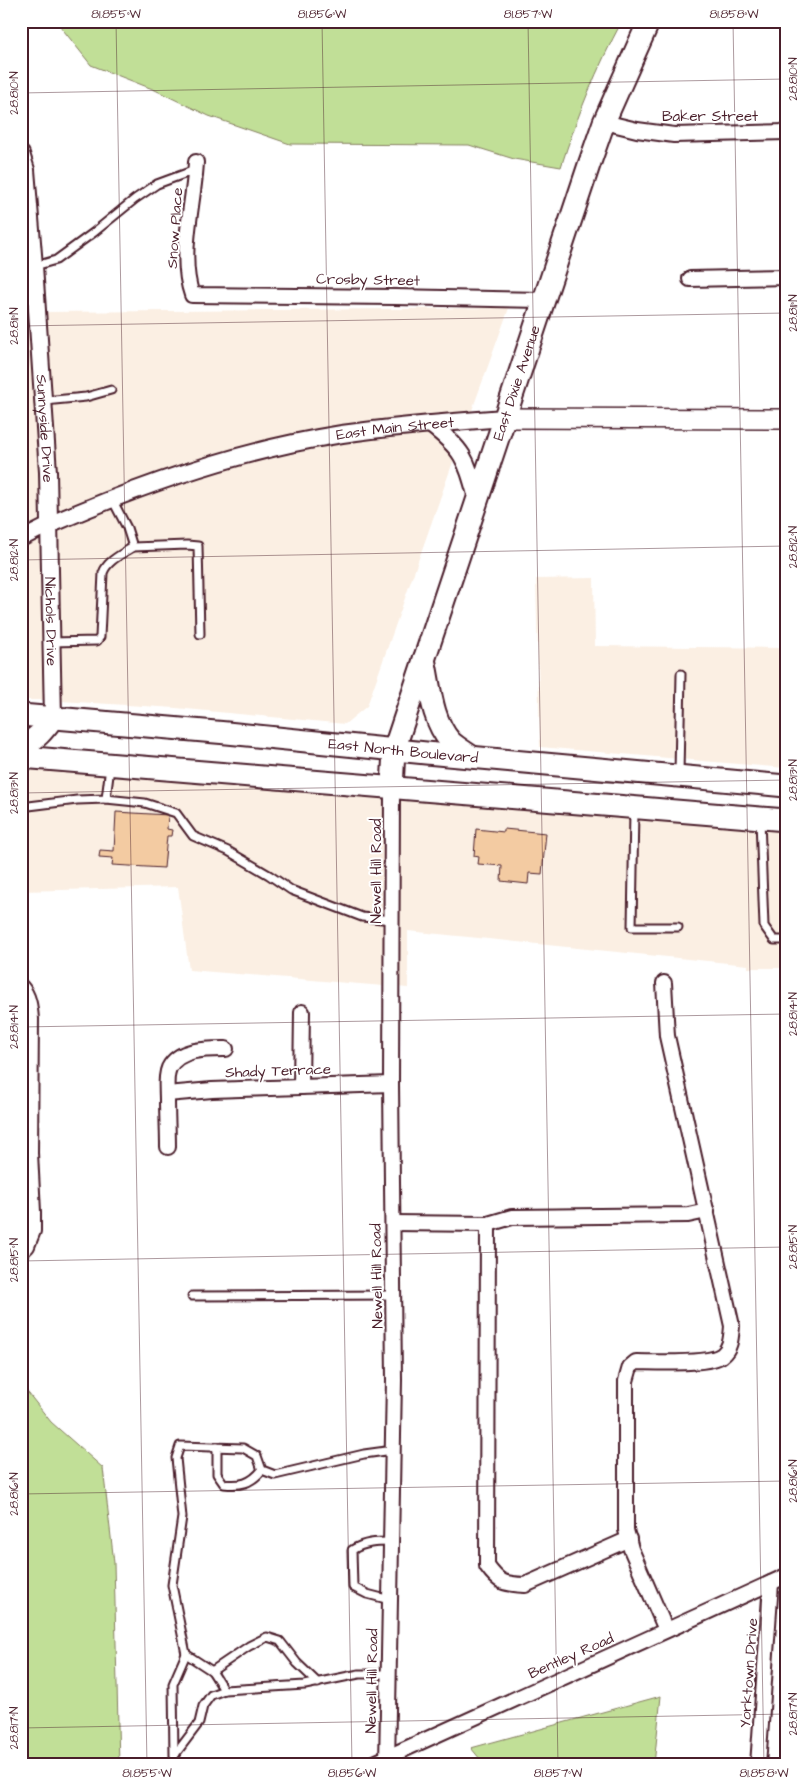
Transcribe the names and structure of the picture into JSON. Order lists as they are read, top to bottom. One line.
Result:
{"streets":{"main road":["East Dixie Avenue","East Main Street","East North Boulevard"],"street":["Baker Street","Snow Place","Crosby Street","Sunnyside Drive","Nichols Drive","Newell Hill Road","Shady Terrace","Bentley Road","Yorktown Drive"]},"crossings":[["Baker Street","East Dixie Avenue"],["Snow Place","Crosby Street"],["Crosby Street","East Dixie Avenue"],["East Dixie Avenue","East Main Street"],["East Dixie Avenue","East North Boulevard"],["East Dixie Avenue","Newell Hill Road"],["Sunnyside Drive","East Main Street"],["Sunnyside Drive","Nichols Drive"],["East Main Street","Nichols Drive"],["Nichols Drive","East North Boulevard"],["Newell Hill Road","Shady Terrace"],["Newell Hill Road","Bentley Road"],["Bentley Road","Yorktown Drive"]],"coordinates":["81.855°W","81.856°W","81.857°W","81.858°W","28.810°N","28.811°N","28.812°N","28.813°N","28.814°N","28.815°N","28.816°N","28.817°N"]}
